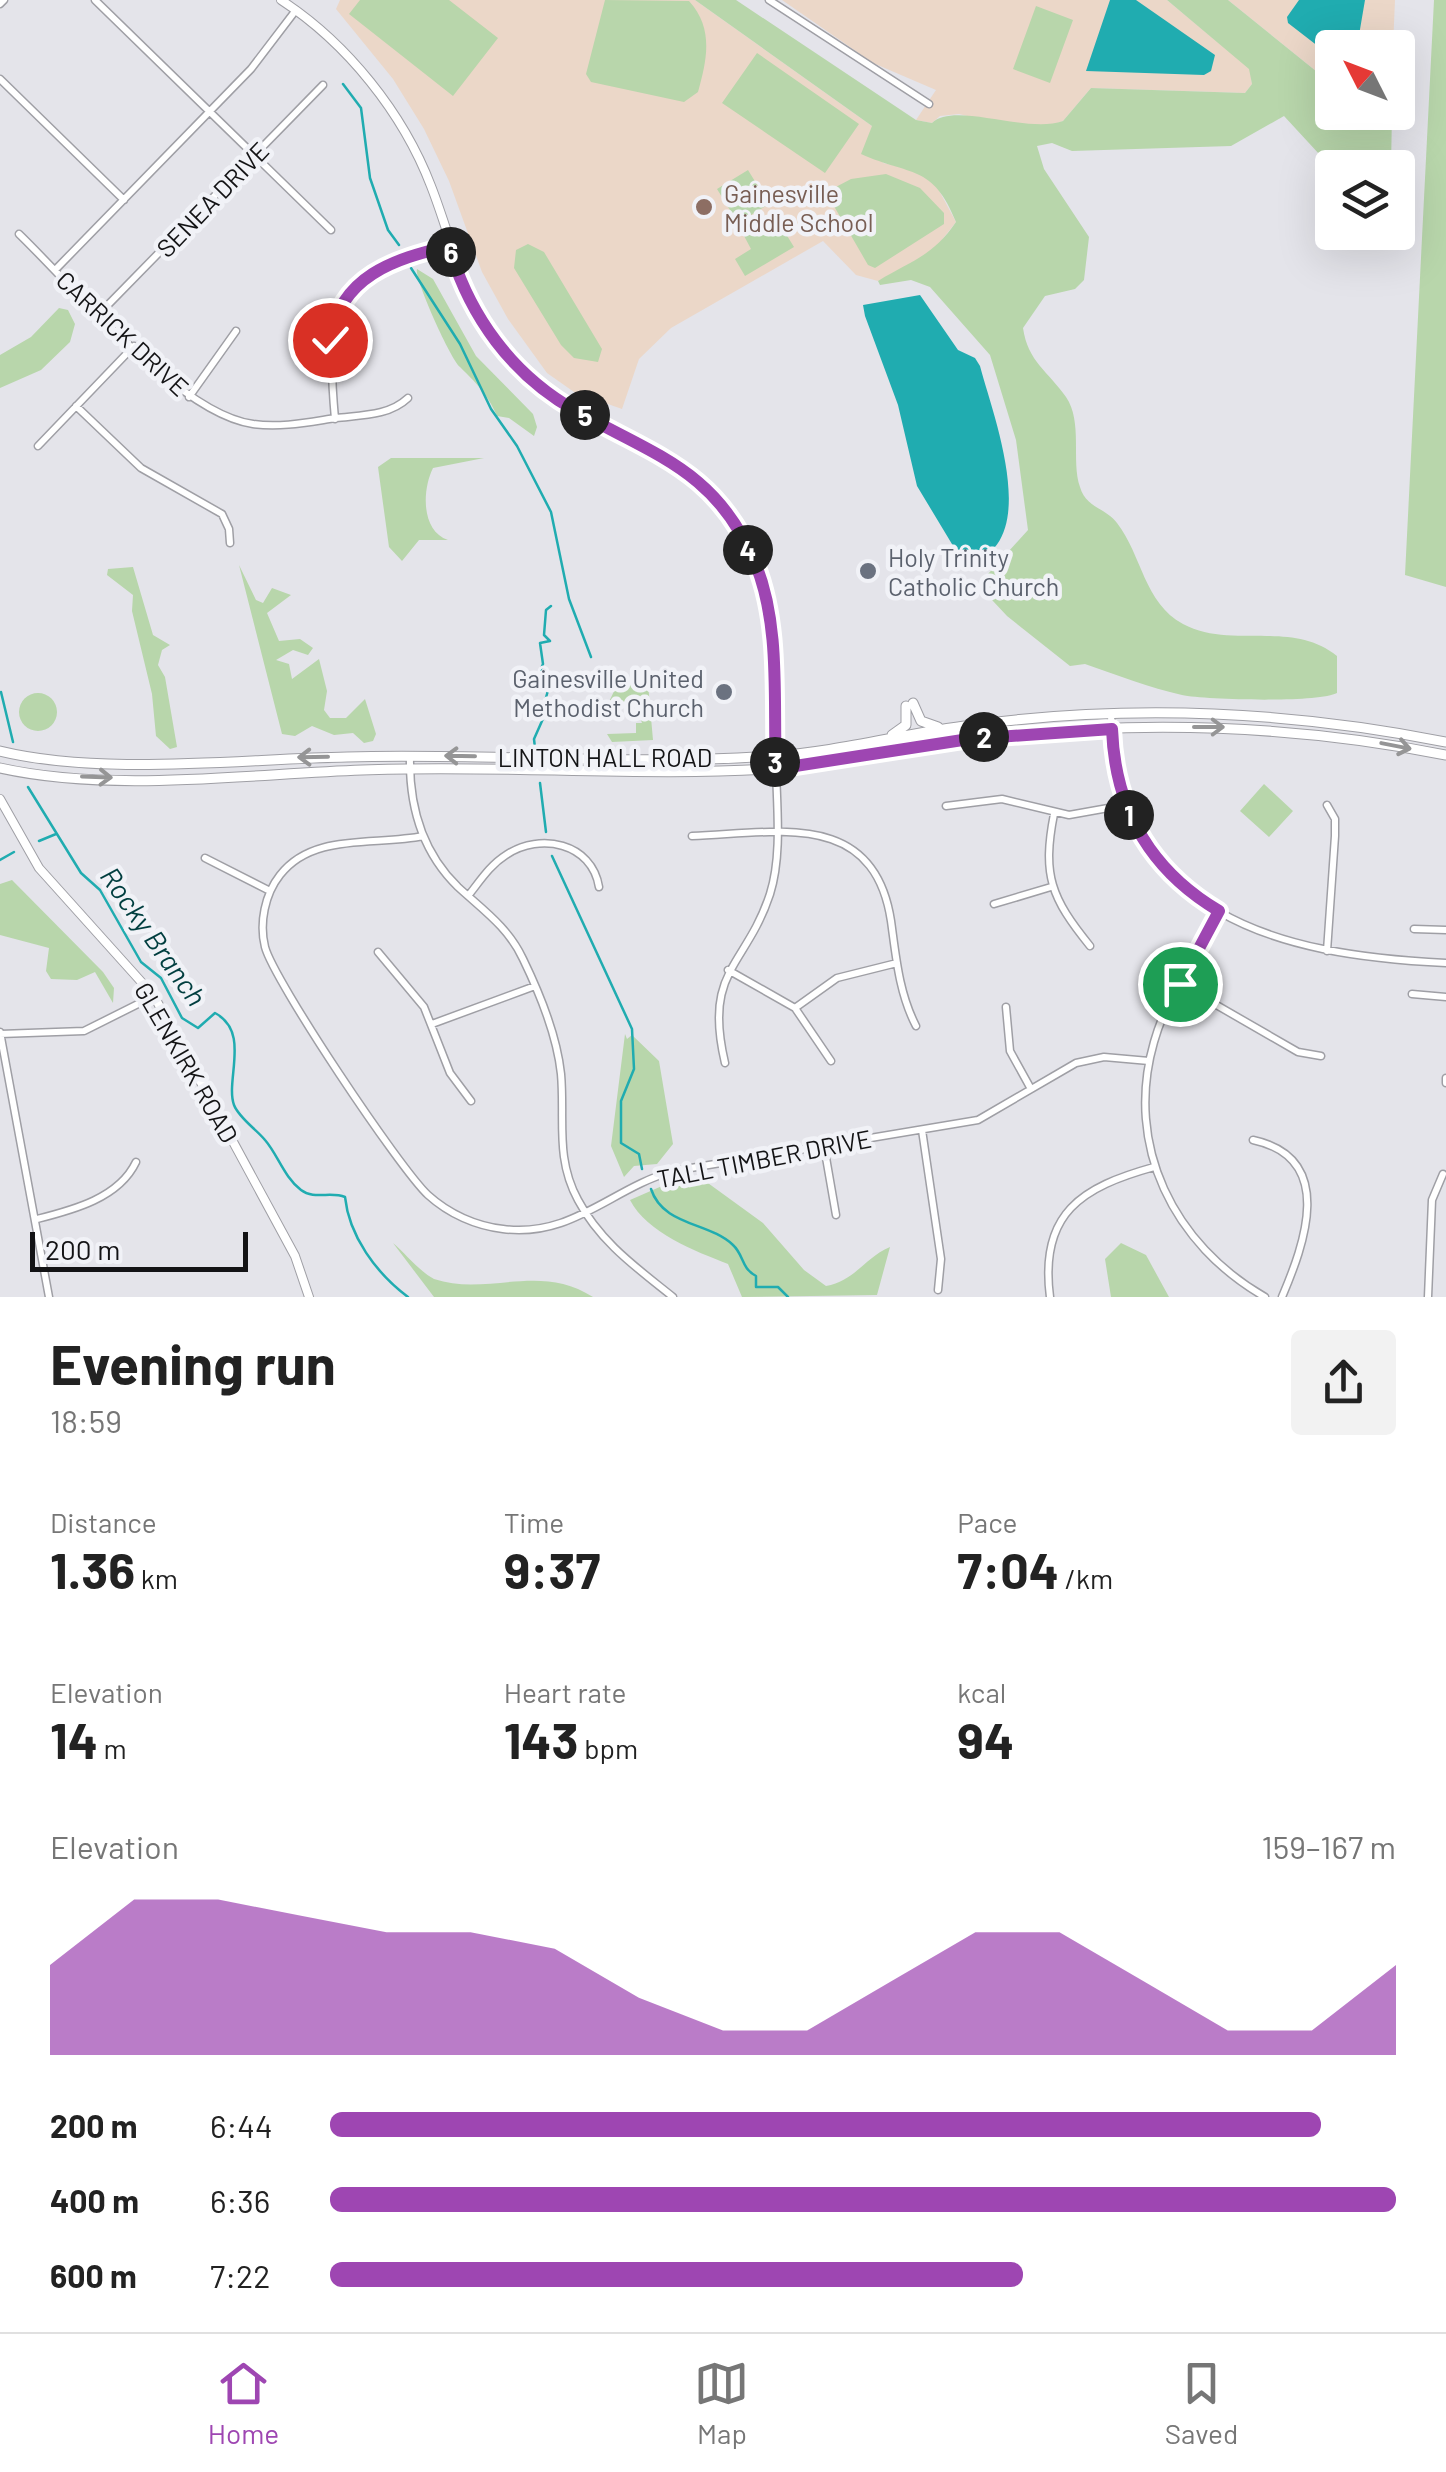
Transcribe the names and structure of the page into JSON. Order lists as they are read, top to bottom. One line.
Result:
{"streets":{"main road":["LINTON HALL ROAD"],"street":["SENEA DRIVE","CARRICK DRIVE","GLENKIRK ROAD","TALL TIMBER DRIVE"]},"crossings":[["SENEA DRIVE","CARRICK DRIVE"]],"water":["Rocky Branch"],"places":["Gainesville Middle School","Holy Trinity Catholic Church","Gainesville United Methodist Church"],"scale_bar":"200 m","north":"top left","page":{"pins":["6","5","4","2","3","1"],"scale":"200 m","heading":["Evening run","18:59"],"stats":[["Distance","1.36 km"],["Time","9:37"],["Pace","7:04 /km"],["Elevation","14 m"],["Heart rate","143 bpm"],["kcal","94"]],"chart":["Elevation","159–167 m"],"list":[{"name":"200 m","note":"6:44"},{"name":"400 m","note":"6:36"},{"name":"600 m","note":"7:22"}],"tabs":["Home","Map","Saved"]}}
